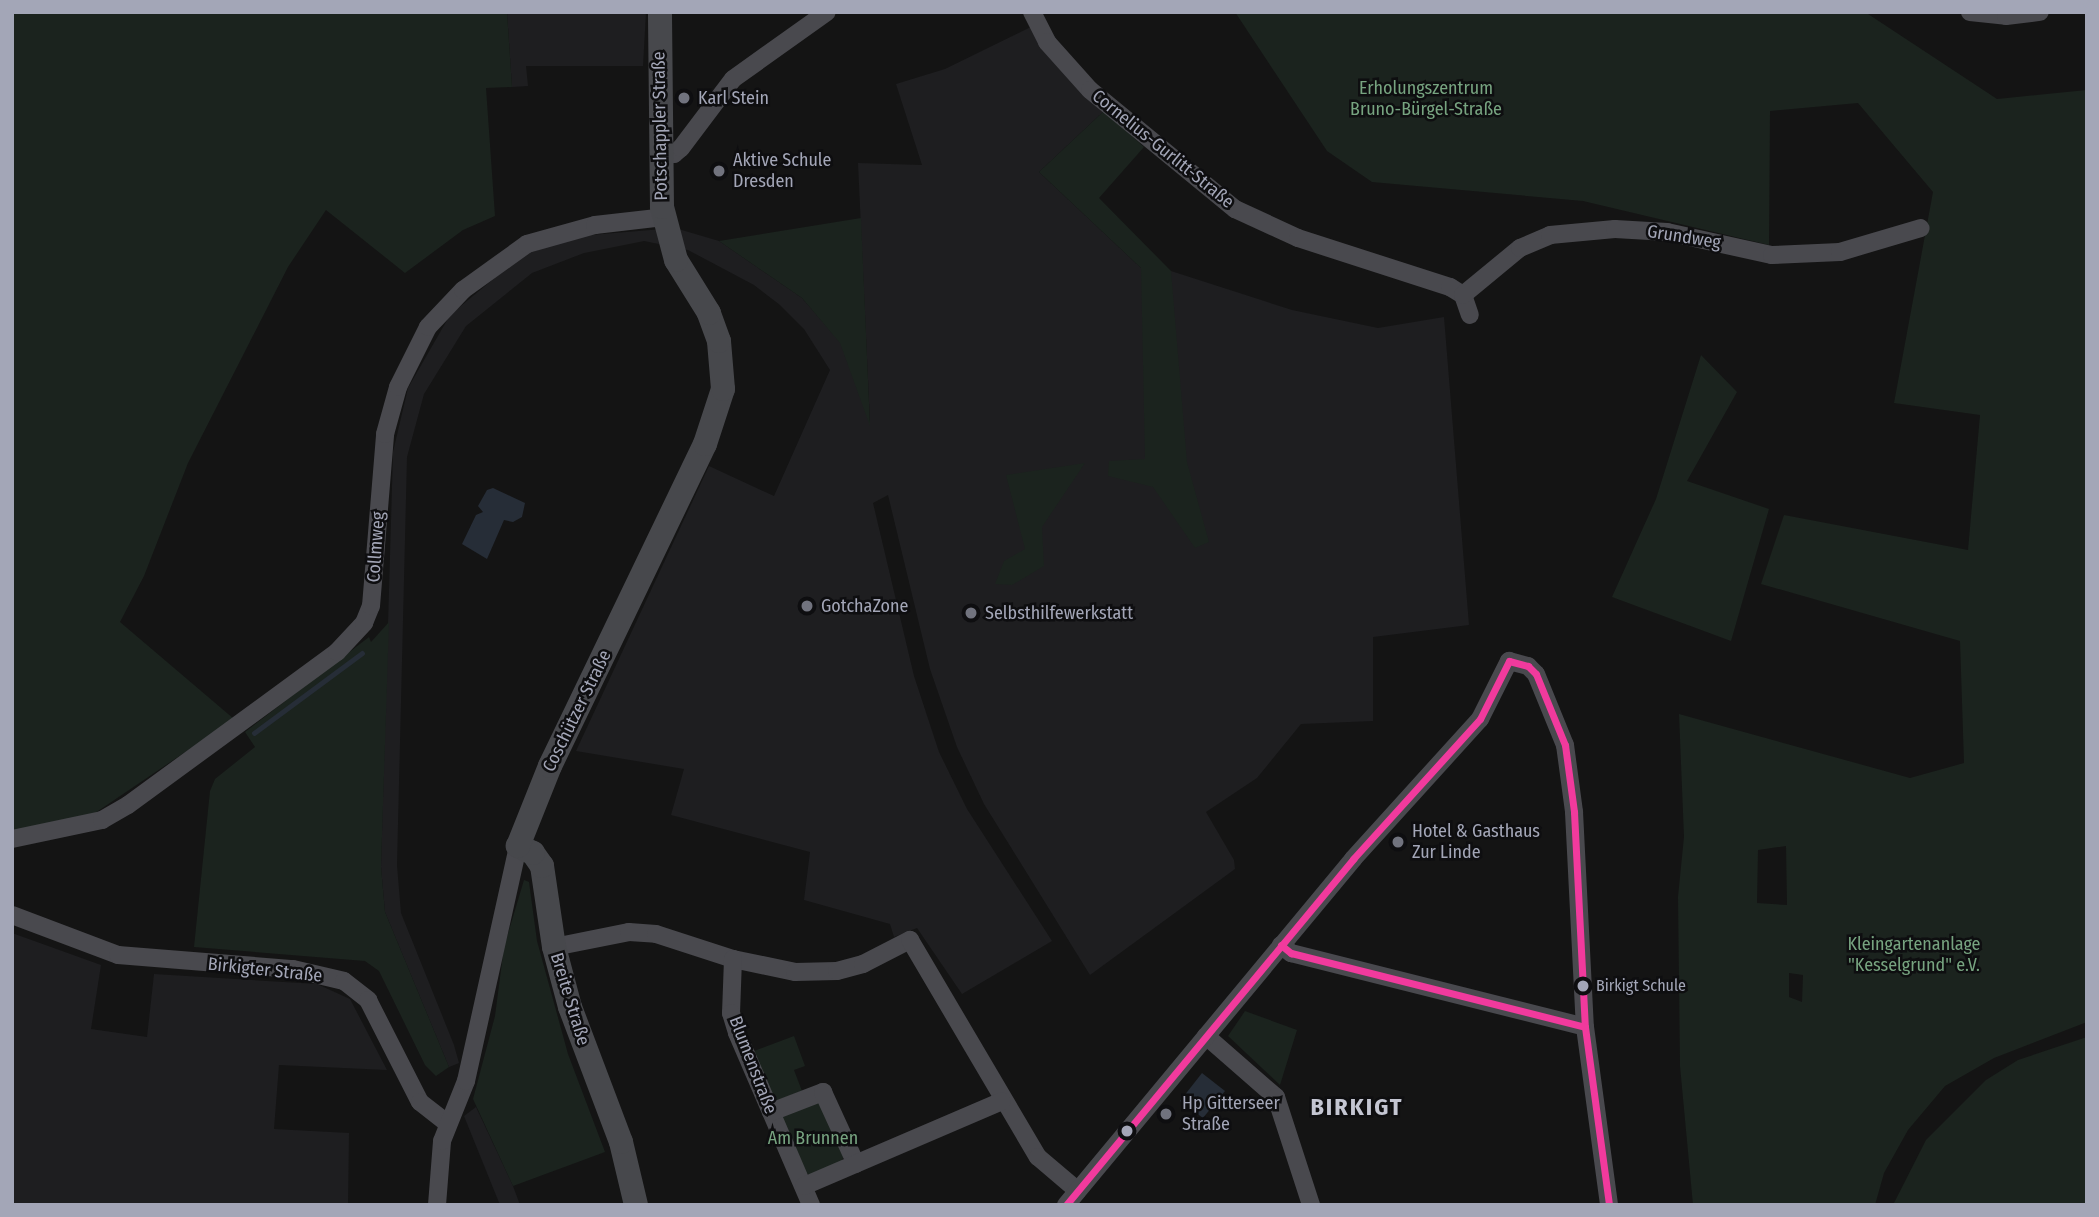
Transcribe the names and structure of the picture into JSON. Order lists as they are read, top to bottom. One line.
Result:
{"streets":{"street":["Potschappler Straße","Cornelius-Gurlitt-Straße","Grundweg","Collmweg","Coschützer Straße","Birkigter Straße","Breite Straße","Blumenstraße"]},"crossings":[["Potschappler Straße","Collmweg"],["Potschappler Straße","Coschützer Straße"],["Cornelius-Gurlitt-Straße","Grundweg"],["Collmweg","Coschützer Straße"],["Coschützer Straße","Birkigter Straße"],["Coschützer Straße","Breite Straße"]],"districts":["BIRKIGT"],"parks":["Erholungszentrum Bruno-Bürgel-Straße","Kleingartenanlage \"Kesselgrund\" e.V.","Am Brunnen"],"places":["Karl Stein","Aktive Schule Dresden","GotchaZone","Selbsthilfewerkstatt","Hotel & Gasthaus Zur Linde","Birkigt Schule","Hp Gitterseer Straße"]}
